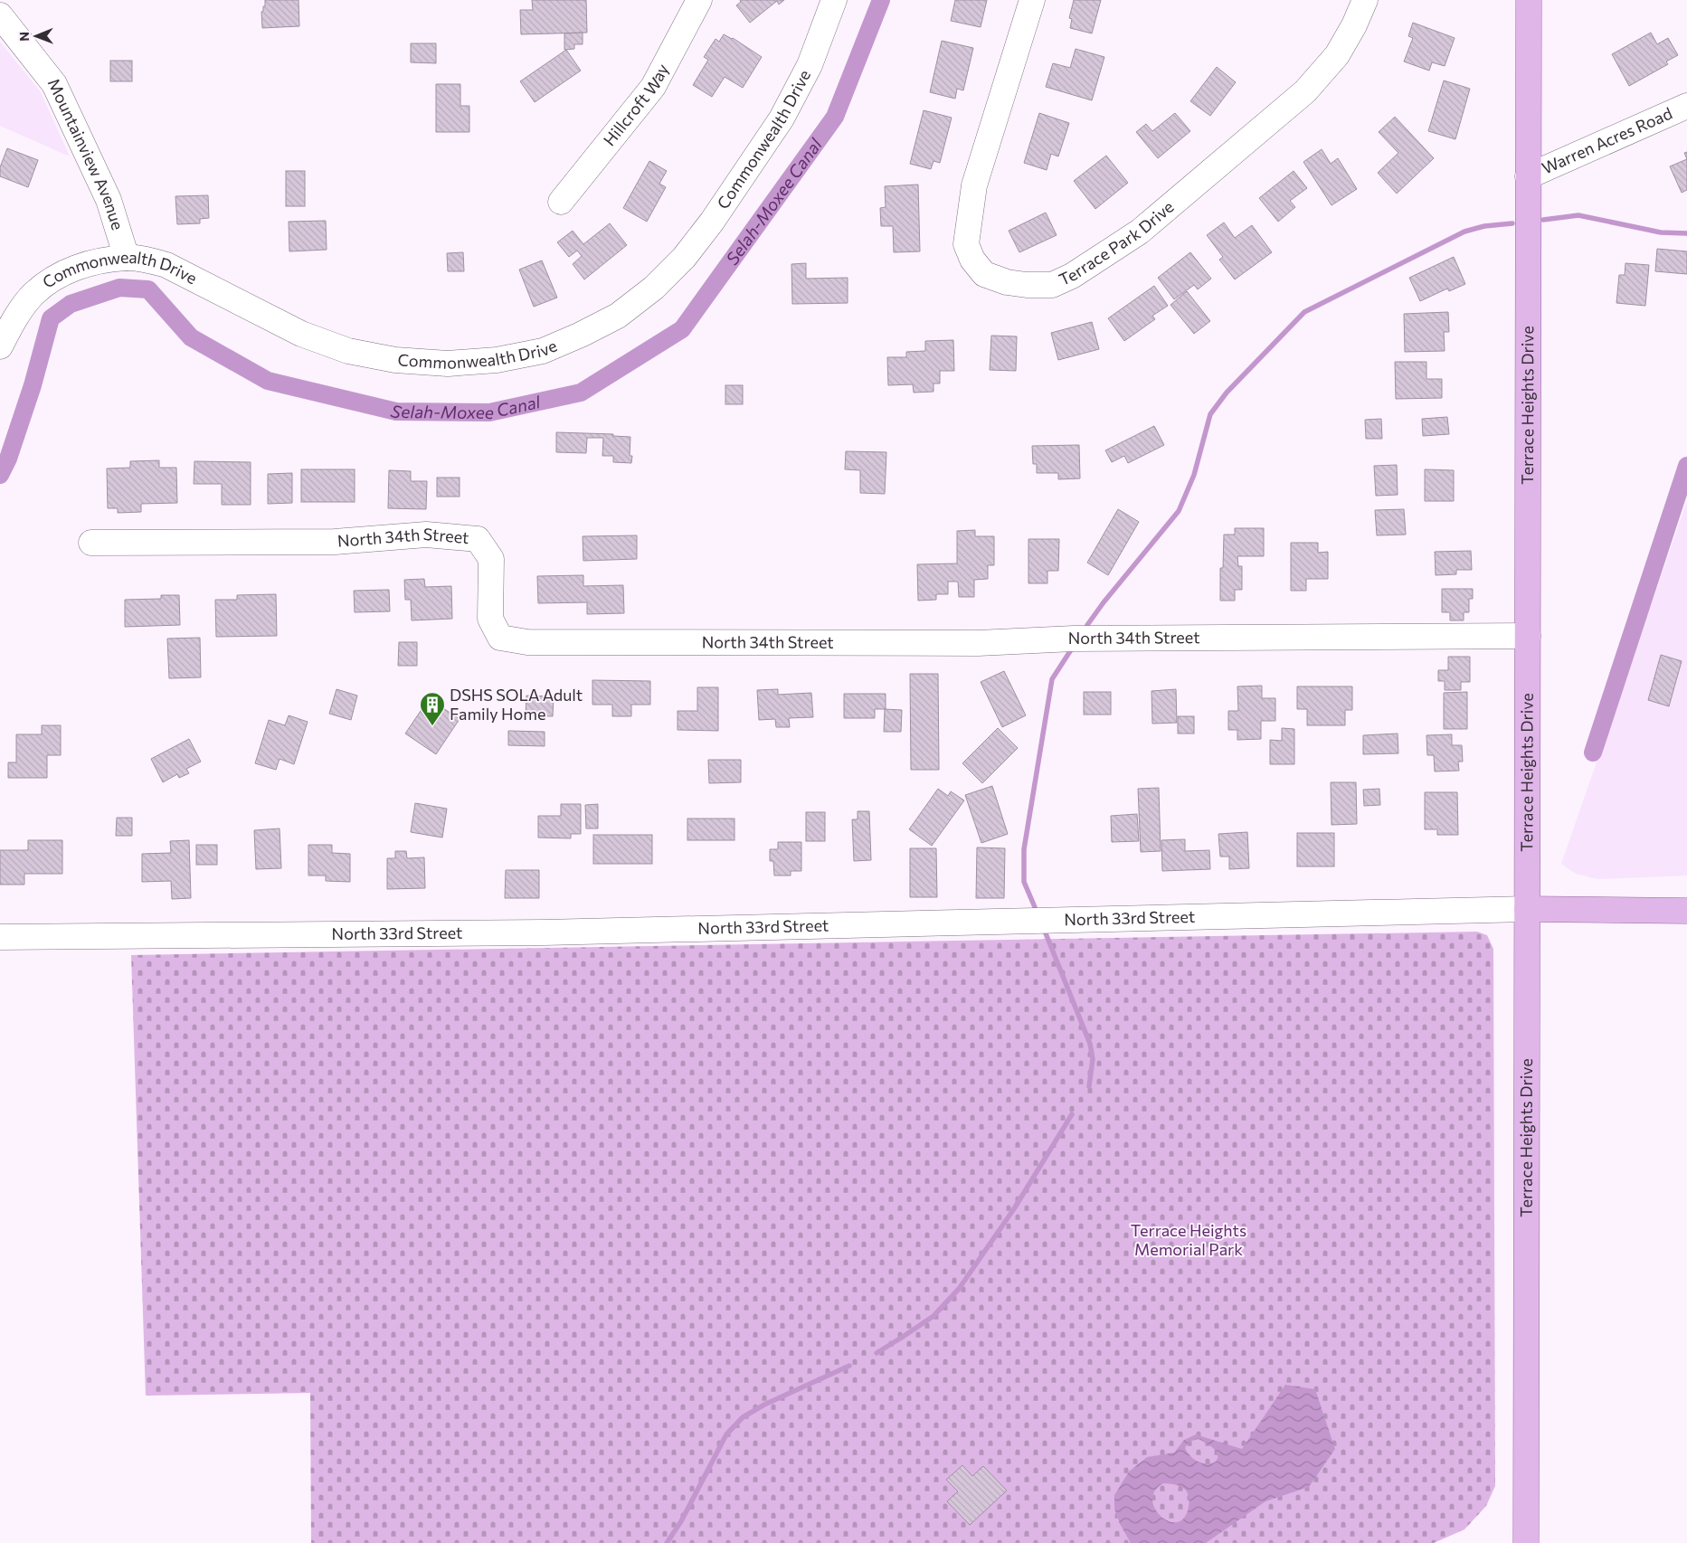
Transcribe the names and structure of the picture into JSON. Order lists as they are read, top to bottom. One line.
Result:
{"streets":{"main road":["Terrace Heights Drive"],"street":["Hillcroft Way","Commonwealth Drive","Warren Acres Road","Mountainview Avenue","Terrace Park Drive","North 34th Street","North 33rd Street"]},"crossings":[["Commonwealth Drive","Mountainview Avenue"],["Warren Acres Road","Terrace Heights Drive"],["Terrace Heights Drive","North 34th Street"],["Terrace Heights Drive","North 33rd Street"]],"water":["Selah-Moxee Canal"],"parks":["Terrace Heights Memorial Park"],"places":{"building":["DSHS SOLA Adult Family Home"]},"north":"left"}
